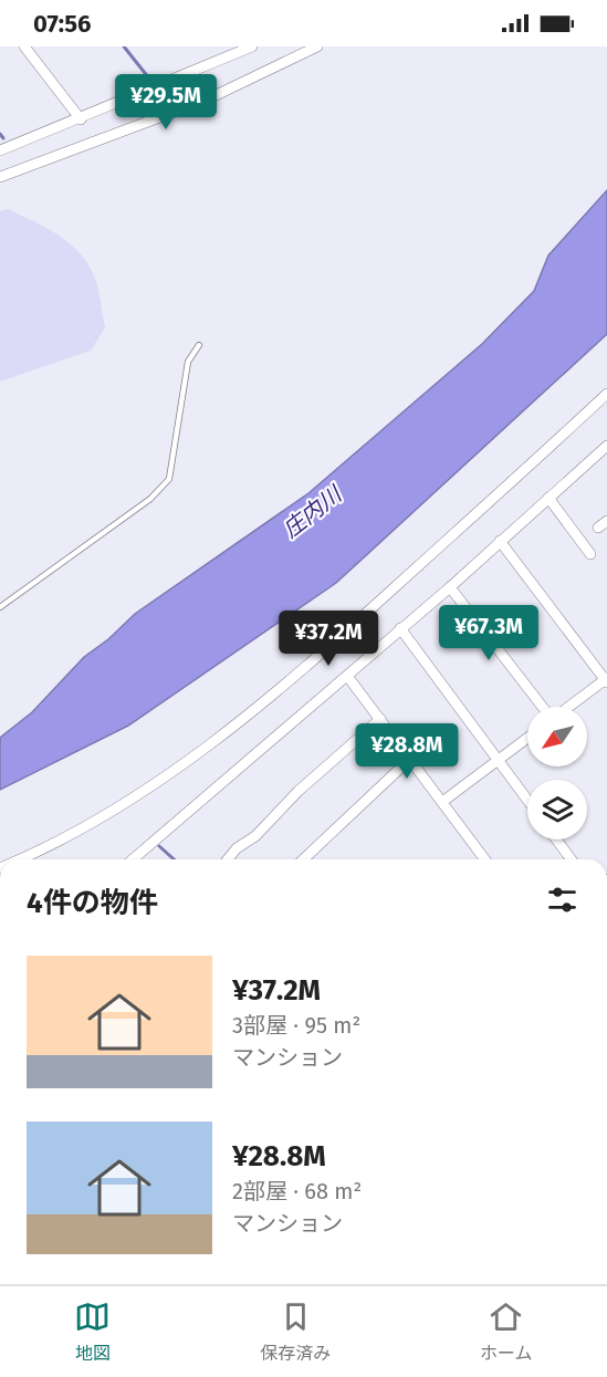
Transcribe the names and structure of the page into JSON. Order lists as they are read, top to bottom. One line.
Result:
{"water":["庄内川"],"north":"bottom left","page":{"status":"07:56","price":["¥29.5M","¥67.3M","¥37.2M","¥28.8M"],"heading":"4件の物件","list":[{"name":"¥37.2M","note":"3部屋 · 95 m² · マンション"},{"name":"¥28.8M","note":"2部屋 · 68 m² · マンション"}],"tabs":["地図","保存済み","ホーム"]}}
